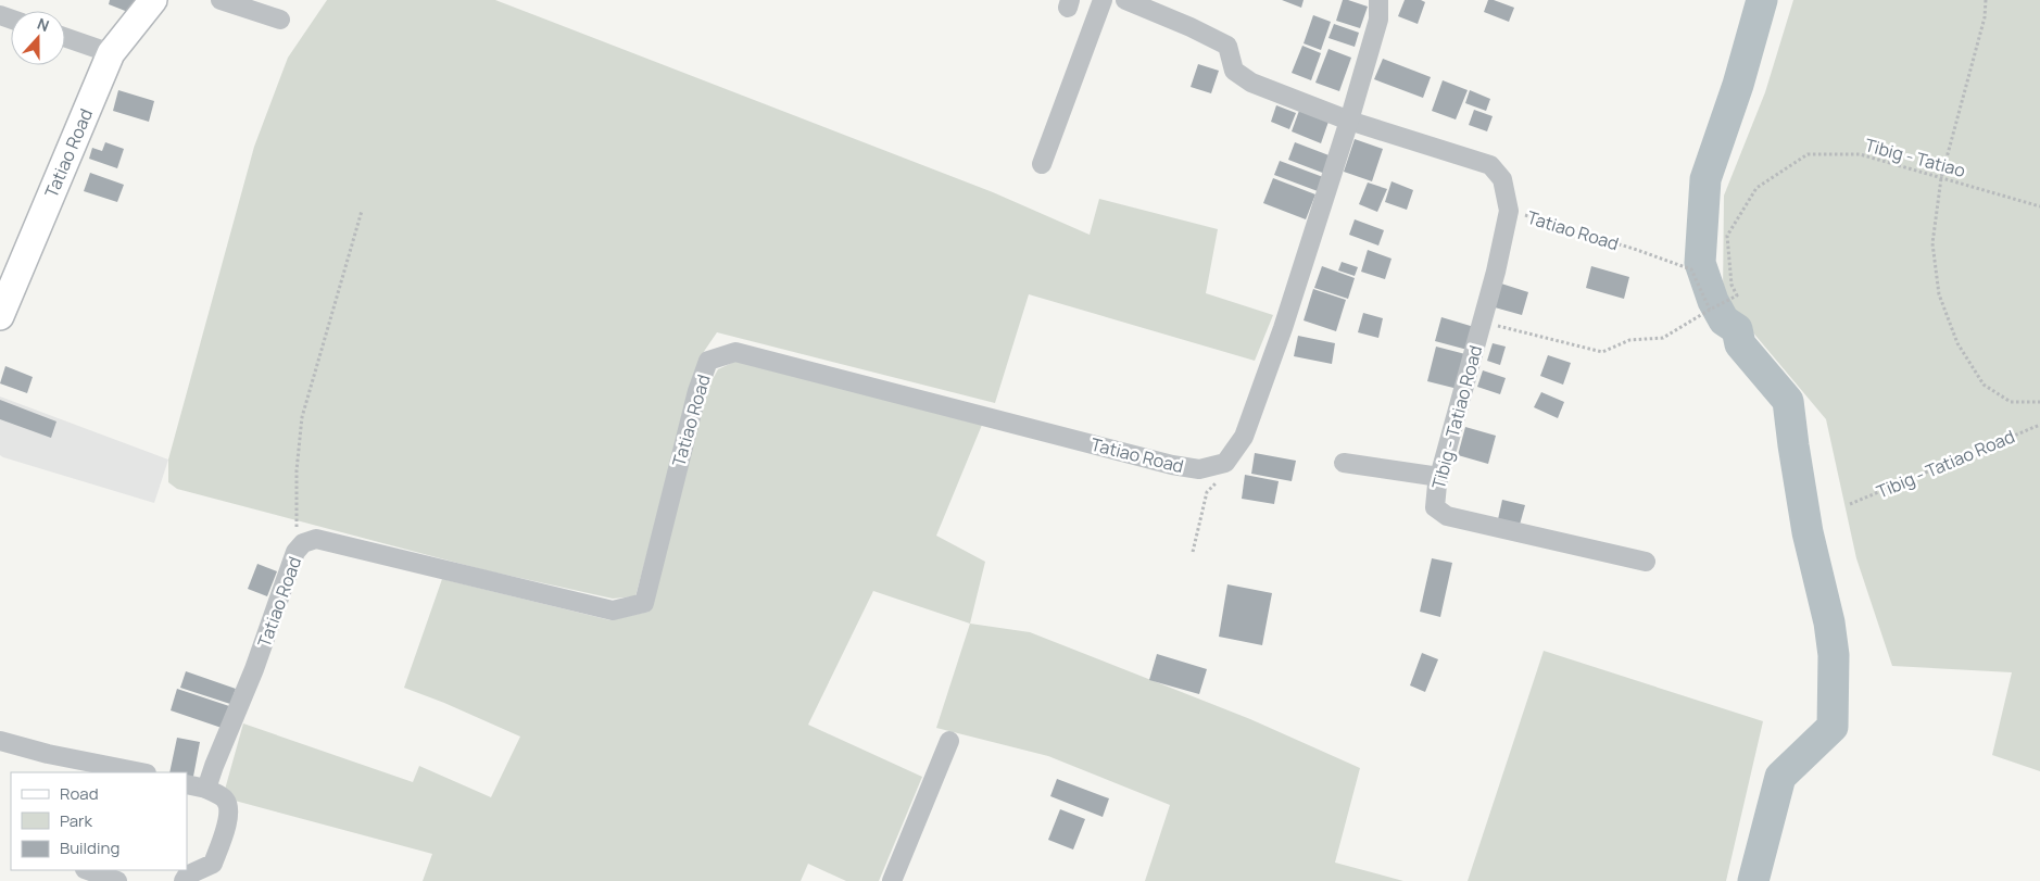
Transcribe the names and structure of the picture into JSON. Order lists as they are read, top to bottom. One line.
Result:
{"streets":{"street":["Tatiao Road","Tibig - Tatiao Road"],"path":["Tibig - Tatiao"]},"crossings":[["Tatiao Road","Tibig - Tatiao"],["Tatiao Road","Tibig - Tatiao Road"],["Tibig - Tatiao","Tibig - Tatiao Road"]],"legend":["Road","Park","Building"],"north":"top"}
